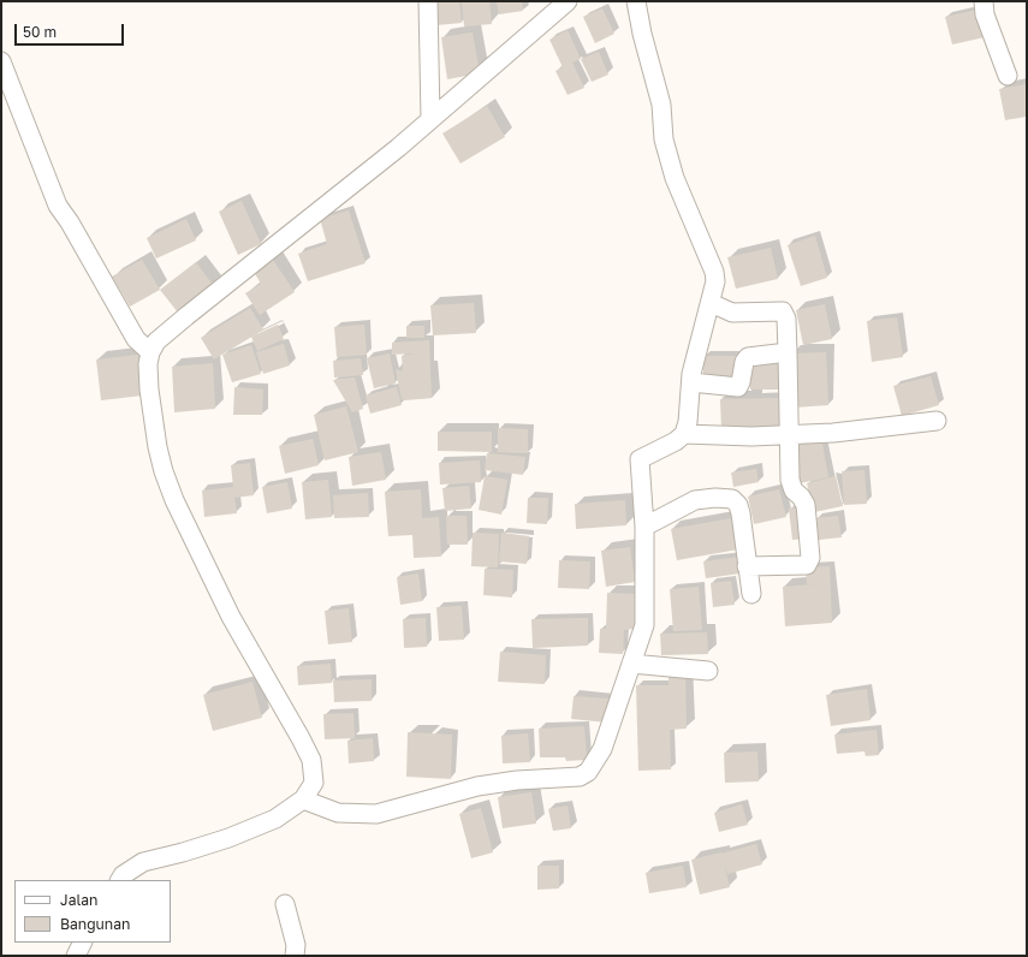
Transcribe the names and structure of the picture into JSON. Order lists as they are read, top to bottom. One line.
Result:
{"legend":["Jalan","Bangunan"],"scale_bar":"50 m"}
